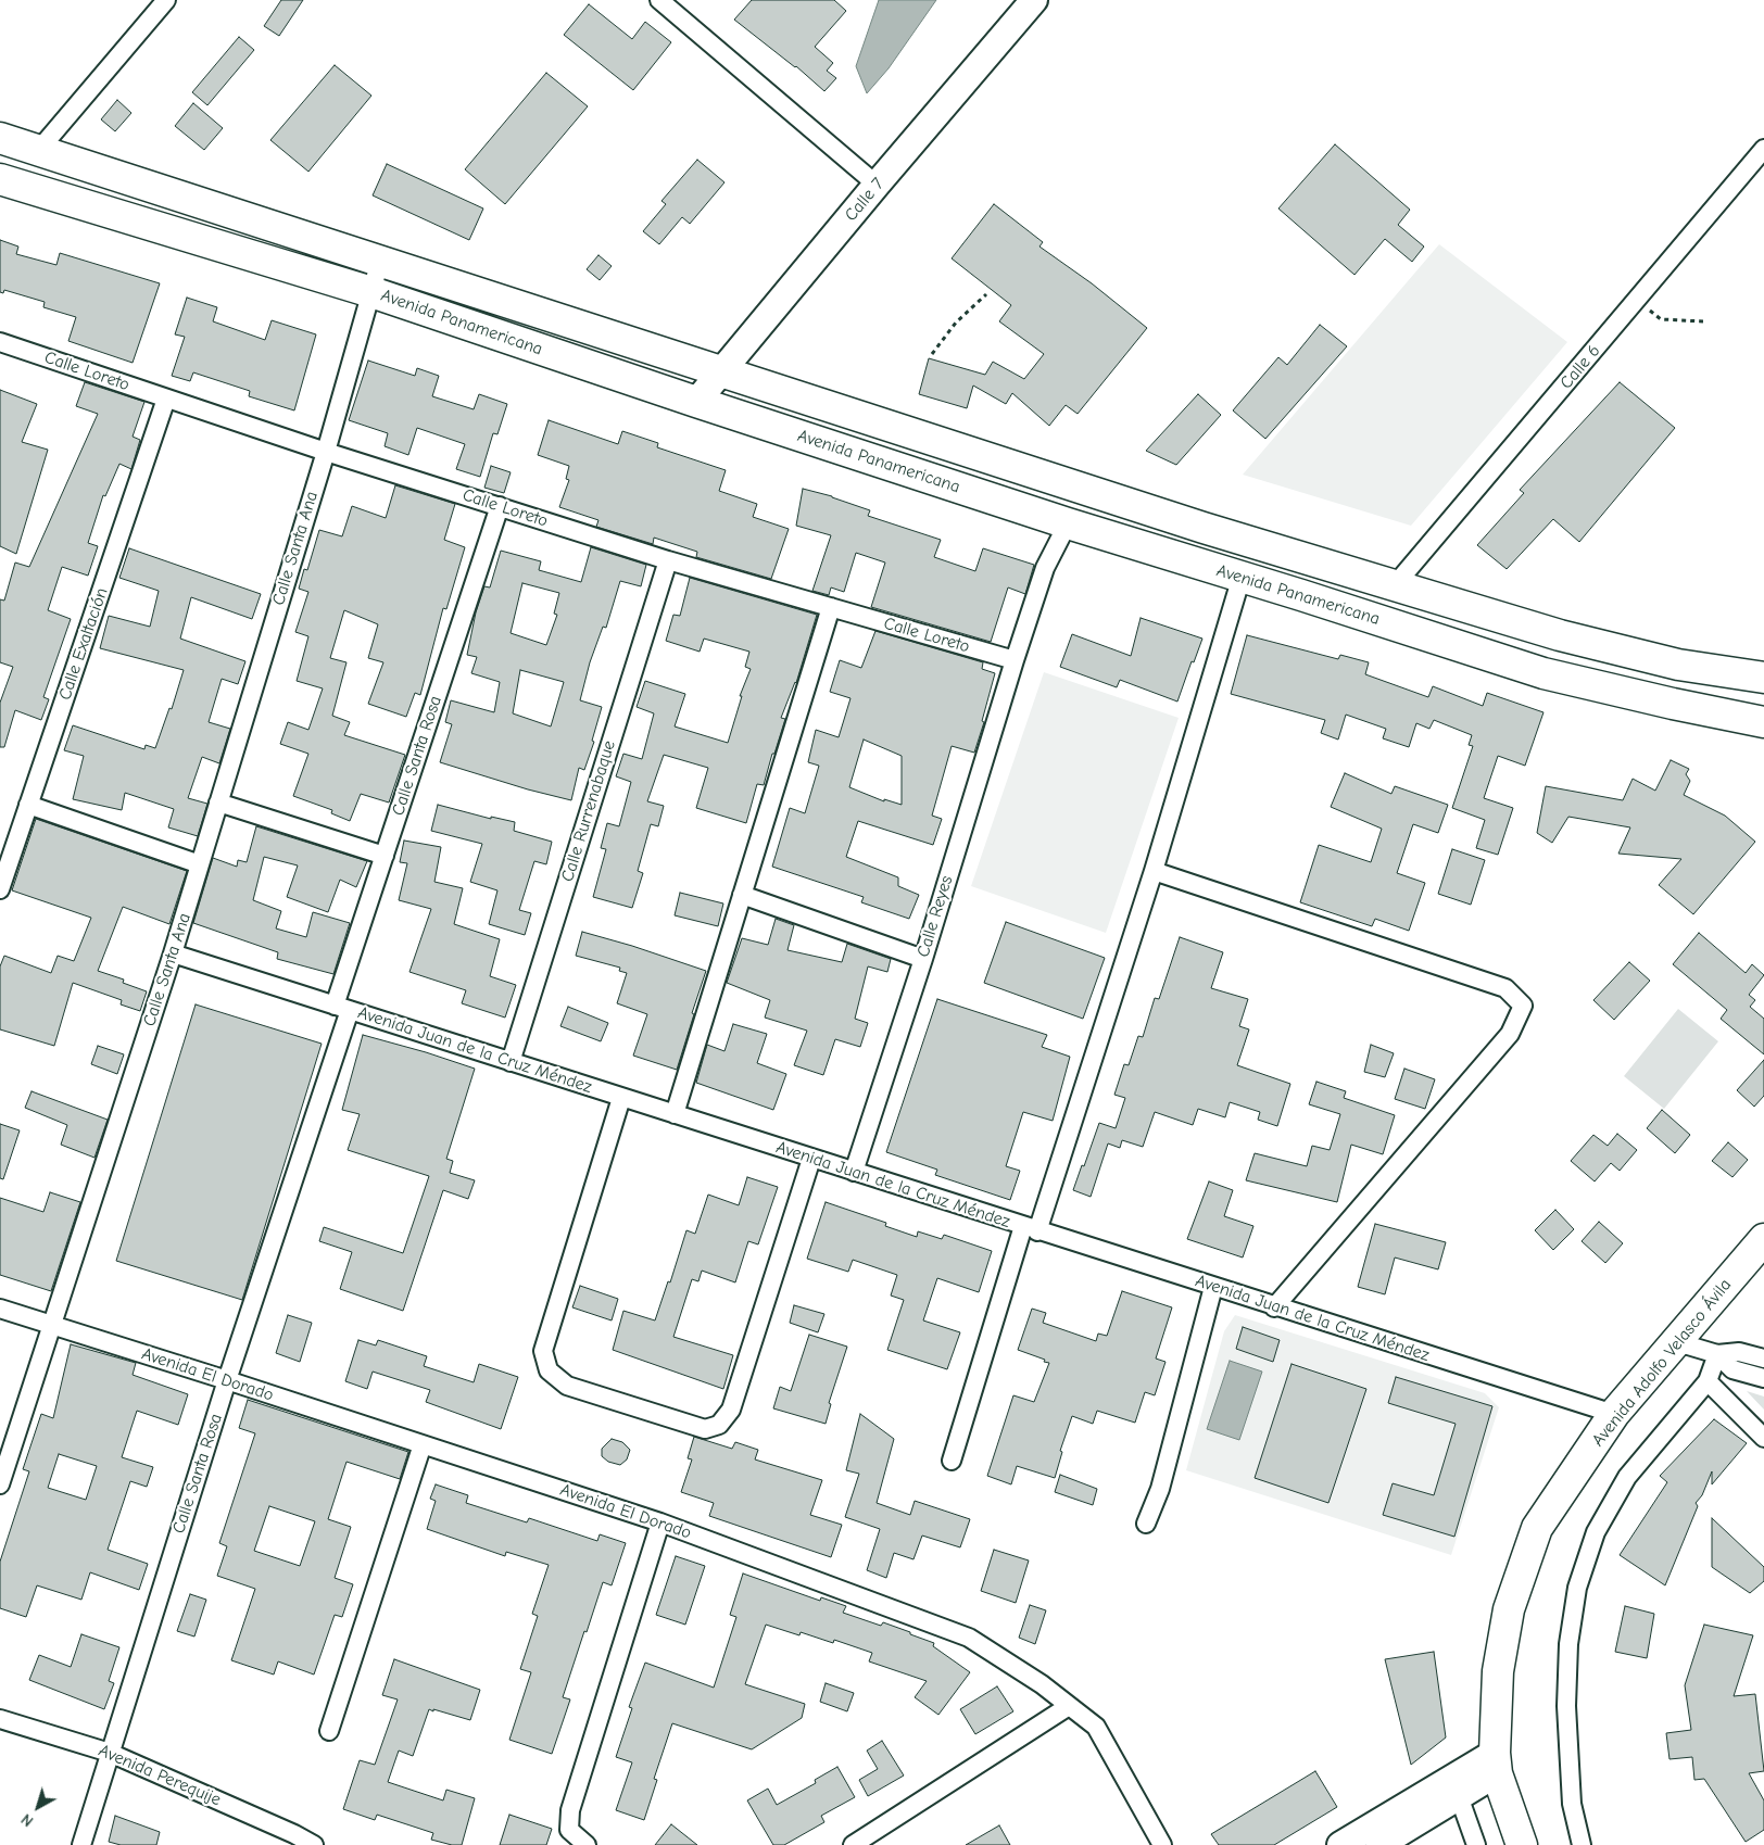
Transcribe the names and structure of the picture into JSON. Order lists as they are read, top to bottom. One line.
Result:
{"streets":{"highway":["Avenida Panamericana","Avenida Adolfo Velasco Ávila"],"street":["Calle 7","Calle 6","Calle Loreto","Calle Santa Ana","Calle Exaltación","Calle Santa Rosa","Calle Rurrenabaque","Calle Reyes","Avenida Juan de la Cruz Méndez","Avenida El Dorado","Avenida Perequije"]},"crossings":[["Calle 7","Avenida Panamericana"],["Avenida Panamericana","Calle 6"],["Avenida Panamericana","Calle Santa Ana"],["Avenida Panamericana","Calle Reyes"],["Calle Loreto","Calle Santa Ana"],["Calle Loreto","Calle Exaltación"],["Calle Loreto","Calle Santa Rosa"],["Calle Loreto","Calle Rurrenabaque"],["Calle Loreto","Calle Reyes"],["Calle Santa Ana","Avenida Juan de la Cruz Méndez"],["Calle Santa Ana","Avenida El Dorado"],["Calle Santa Rosa","Avenida Juan de la Cruz Méndez"],["Calle Santa Rosa","Avenida El Dorado"],["Calle Santa Rosa","Avenida Perequije"],["Calle Rurrenabaque","Avenida Juan de la Cruz Méndez"],["Calle Reyes","Avenida Juan de la Cruz Méndez"],["Avenida Juan de la Cruz Méndez","Avenida Adolfo Velasco Ávila"]],"north":"bottom left"}
